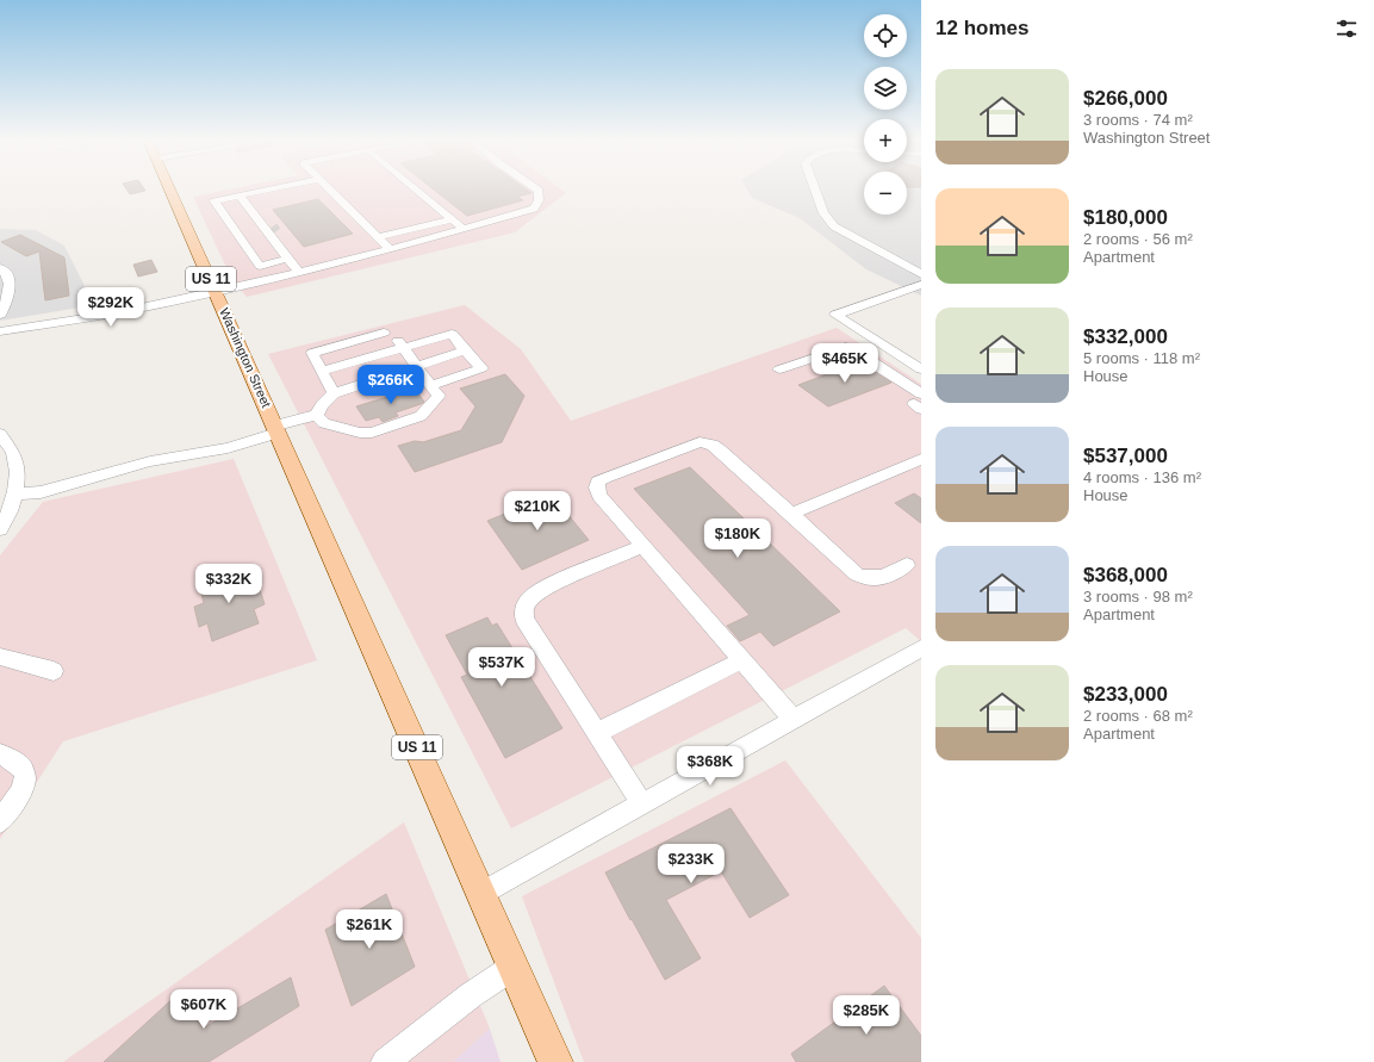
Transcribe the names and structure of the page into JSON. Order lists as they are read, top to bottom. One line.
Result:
{"streets":{"main road":["US 11","Washington Street"]},"crossings":[["US 11","Washington Street"]],"page":{"heading":"12 homes","map_buttons":["+","−"],"list":[{"name":"$266,000","note":"3 rooms · 74 m² · Washington Street"},{"name":"$180,000","note":"2 rooms · 56 m² · Apartment"},{"name":"$332,000","note":"5 rooms · 118 m² · House"},{"name":"$537,000","note":"4 rooms · 136 m² · House"},{"name":"$368,000","note":"3 rooms · 98 m² · Apartment"},{"name":"$233,000","note":"2 rooms · 68 m² · Apartment"}],"price":["$292K","$465K","$266K","$210K","$180K","$332K","$537K","$368K","$233K","$261K","$607K","$285K"]}}
